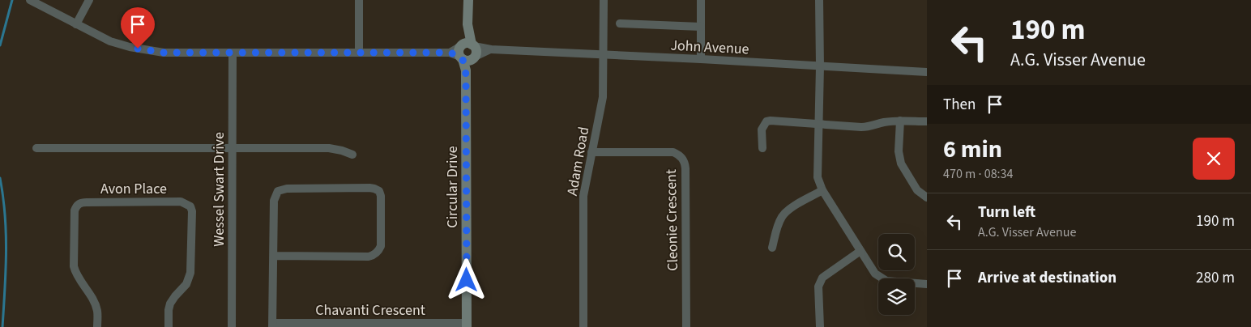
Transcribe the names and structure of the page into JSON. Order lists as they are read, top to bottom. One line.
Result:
{"streets":{"street":["John Avenue","Adam Road","Circular Drive","Avon Place","Wessel Swart Drive","Cleonie Crescent","Chavanti Crescent"]},"crossings":[["John Avenue","Adam Road"],["John Avenue","Circular Drive"],["Adam Road","Cleonie Crescent"],["Circular Drive","Chavanti Crescent"]],"page":{"turn":["190 m","A.G. Visser Avenue"],"then":"Then","heading":["6 min","470 m · 08:34"],"list":[{"name":"Turn left","note":"A.G. Visser Avenue","value":"190 m"},{"name":"Arrive at destination","value":"280 m"}]}}
